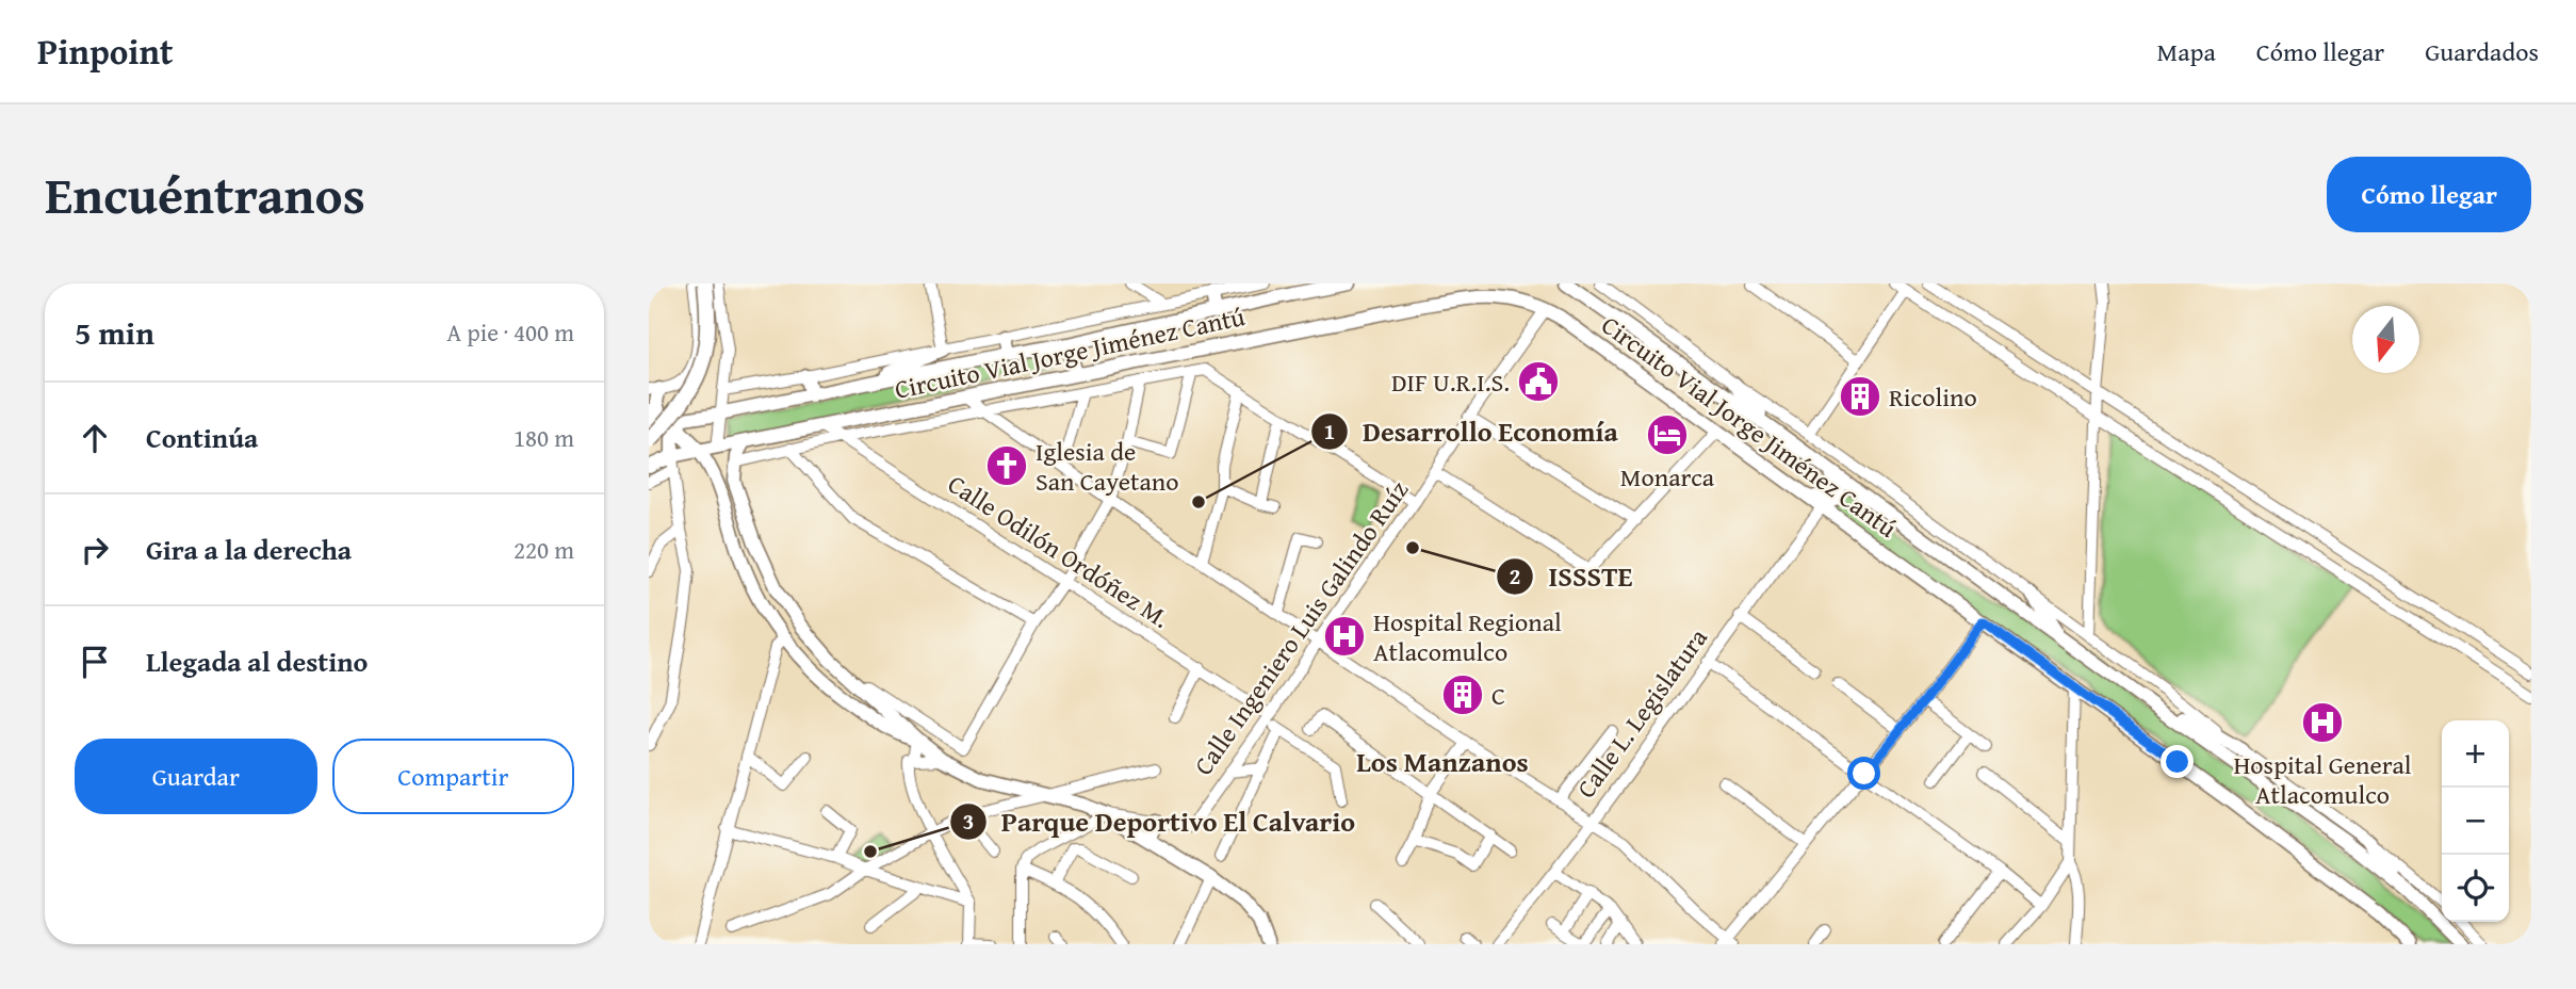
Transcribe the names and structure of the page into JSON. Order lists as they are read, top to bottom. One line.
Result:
{"streets":{"main road":["Circuito Vial Jorge Jiménez Cantú"],"street":["Calle Odilón Ordóñez M.","Calle Ingeniero Luis Galindo Ruíz","Calle L. Legislatura"]},"crossings":[["Circuito Vial Jorge Jiménez Cantú","Calle Odilón Ordóñez M."],["Circuito Vial Jorge Jiménez Cantú","Calle Ingeniero Luis Galindo Ruíz"],["Circuito Vial Jorge Jiménez Cantú","Calle L. Legislatura"],["Calle Odilón Ordóñez M.","Calle Ingeniero Luis Galindo Ruíz"]],"districts":["Los Manzanos"],"places":{"public building":["DIF U.R.I.S."],"building":["Ricolino","C"],"hotel":["Monarca"],"church":["Iglesia de San Cayetano"],"other":["Desarrollo Economía","ISSSTE","Parque Deportivo El Calvario"],"hospital":["Hospital Regional Atlacomulco","Hospital General Atlacomulco"]},"north":"bottom","page":{"header":"Pinpoint","nav":["Mapa","Cómo llegar","Guardados"],"title":"Encuéntranos","buttons":["Cómo llegar",["Guardar","Compartir"]],"heading":["5 min","A pie · 400 m"],"list":[["Continúa","180 m"],["Gira a la derecha","220 m"],"Llegada al destino"],"map_buttons":["+","−"]}}
